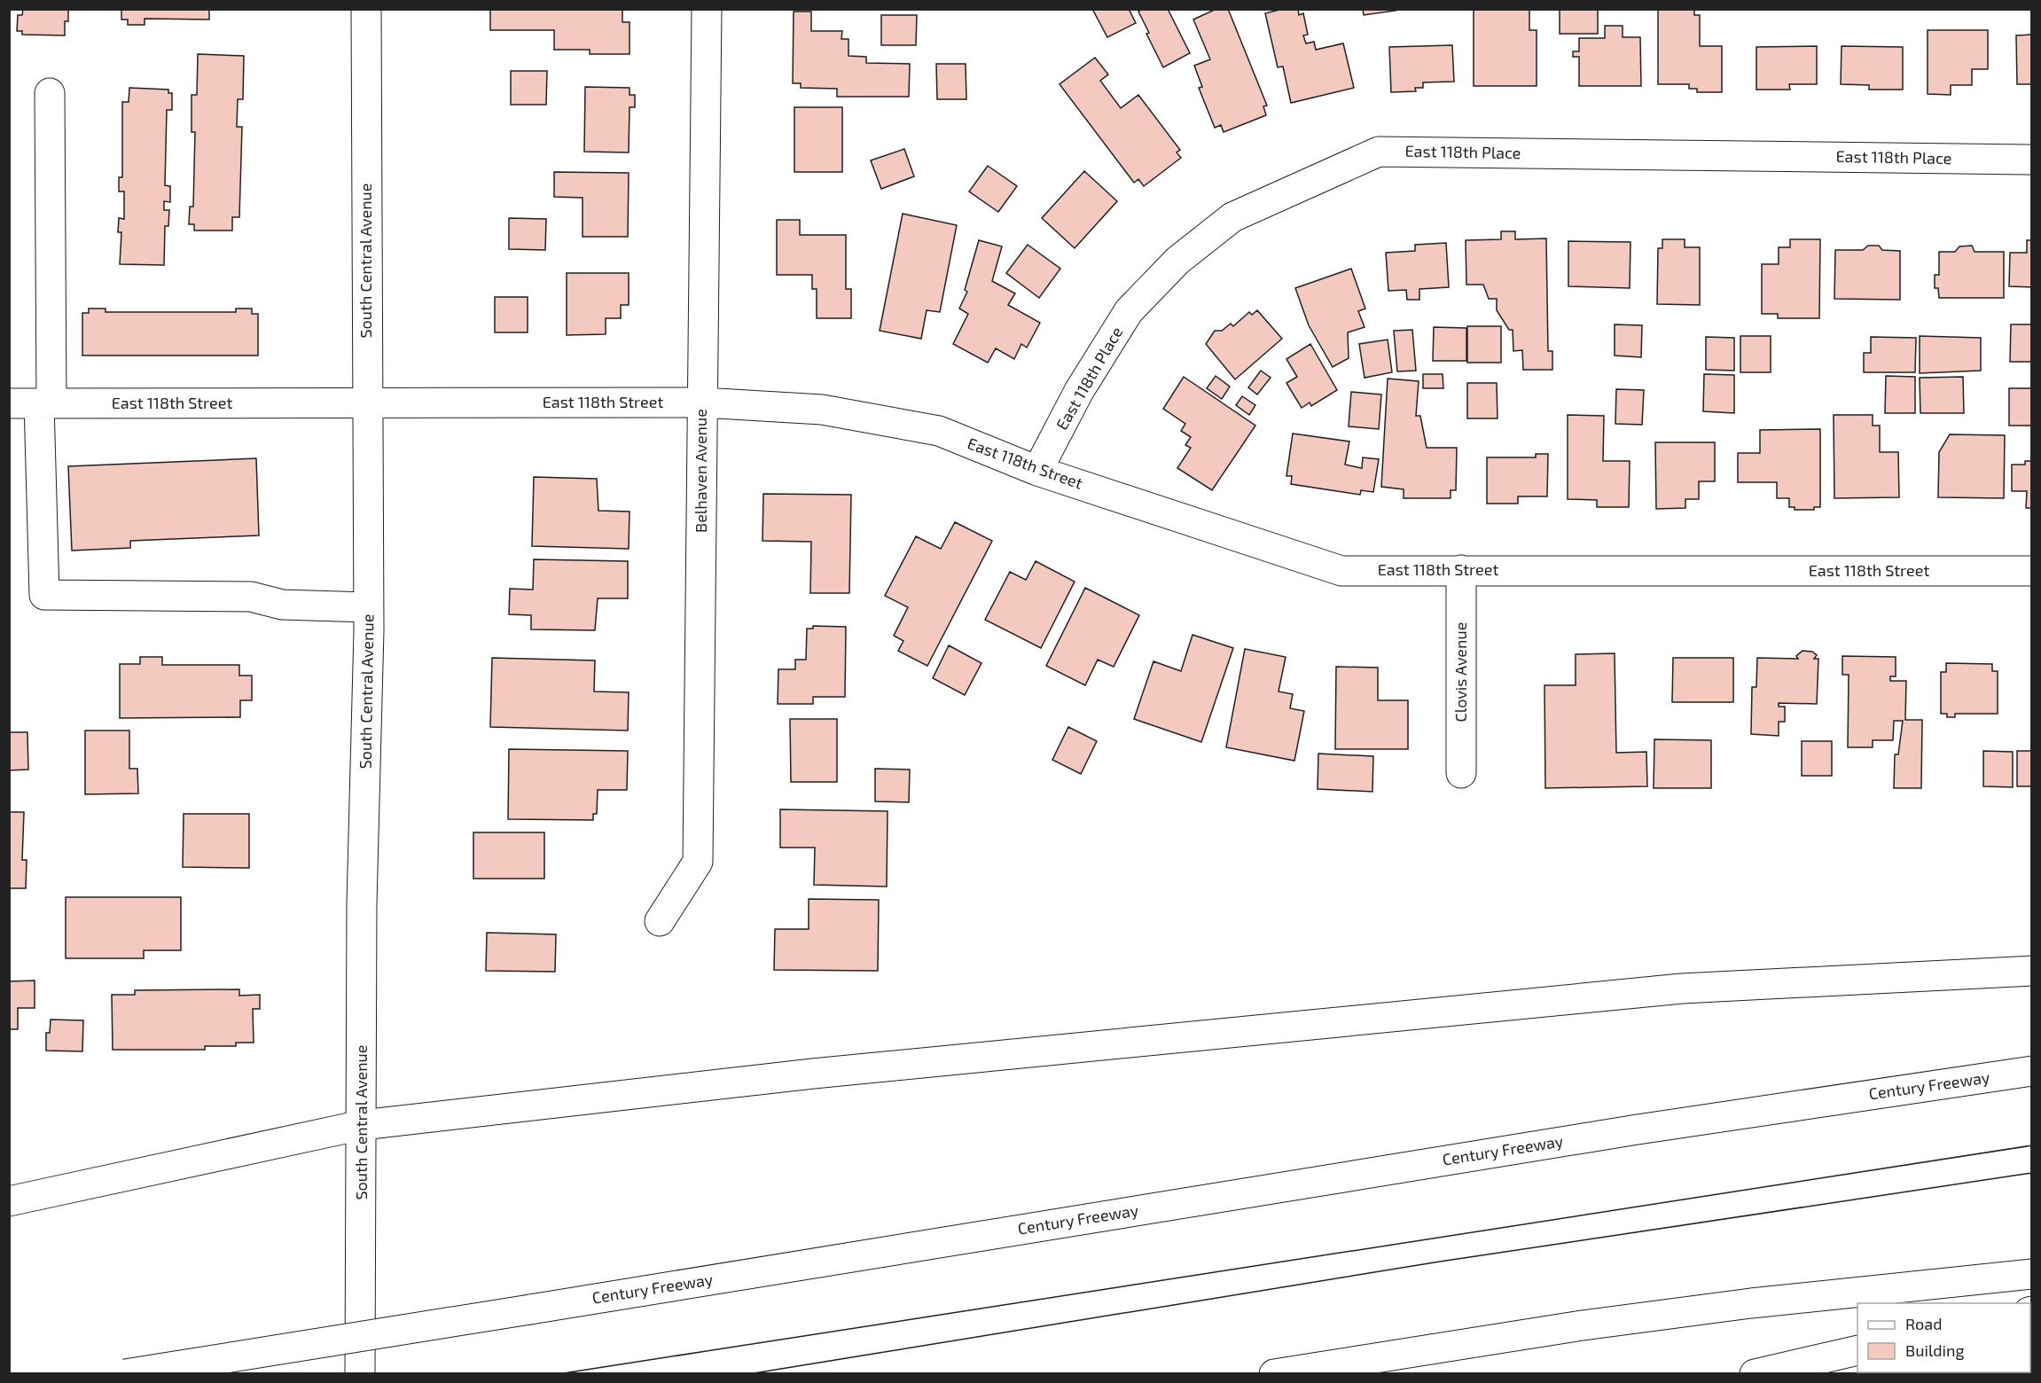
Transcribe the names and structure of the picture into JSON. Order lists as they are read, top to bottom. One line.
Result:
{"streets":{"main road":["East 118th Place","South Central Avenue","East 118th Street","Belhaven Avenue","Clovis Avenue","Century Freeway"]},"crossings":[["East 118th Place","East 118th Street"],["South Central Avenue","East 118th Street"],["East 118th Street","Belhaven Avenue"],["East 118th Street","Clovis Avenue"]],"legend":["Road","Building"]}
